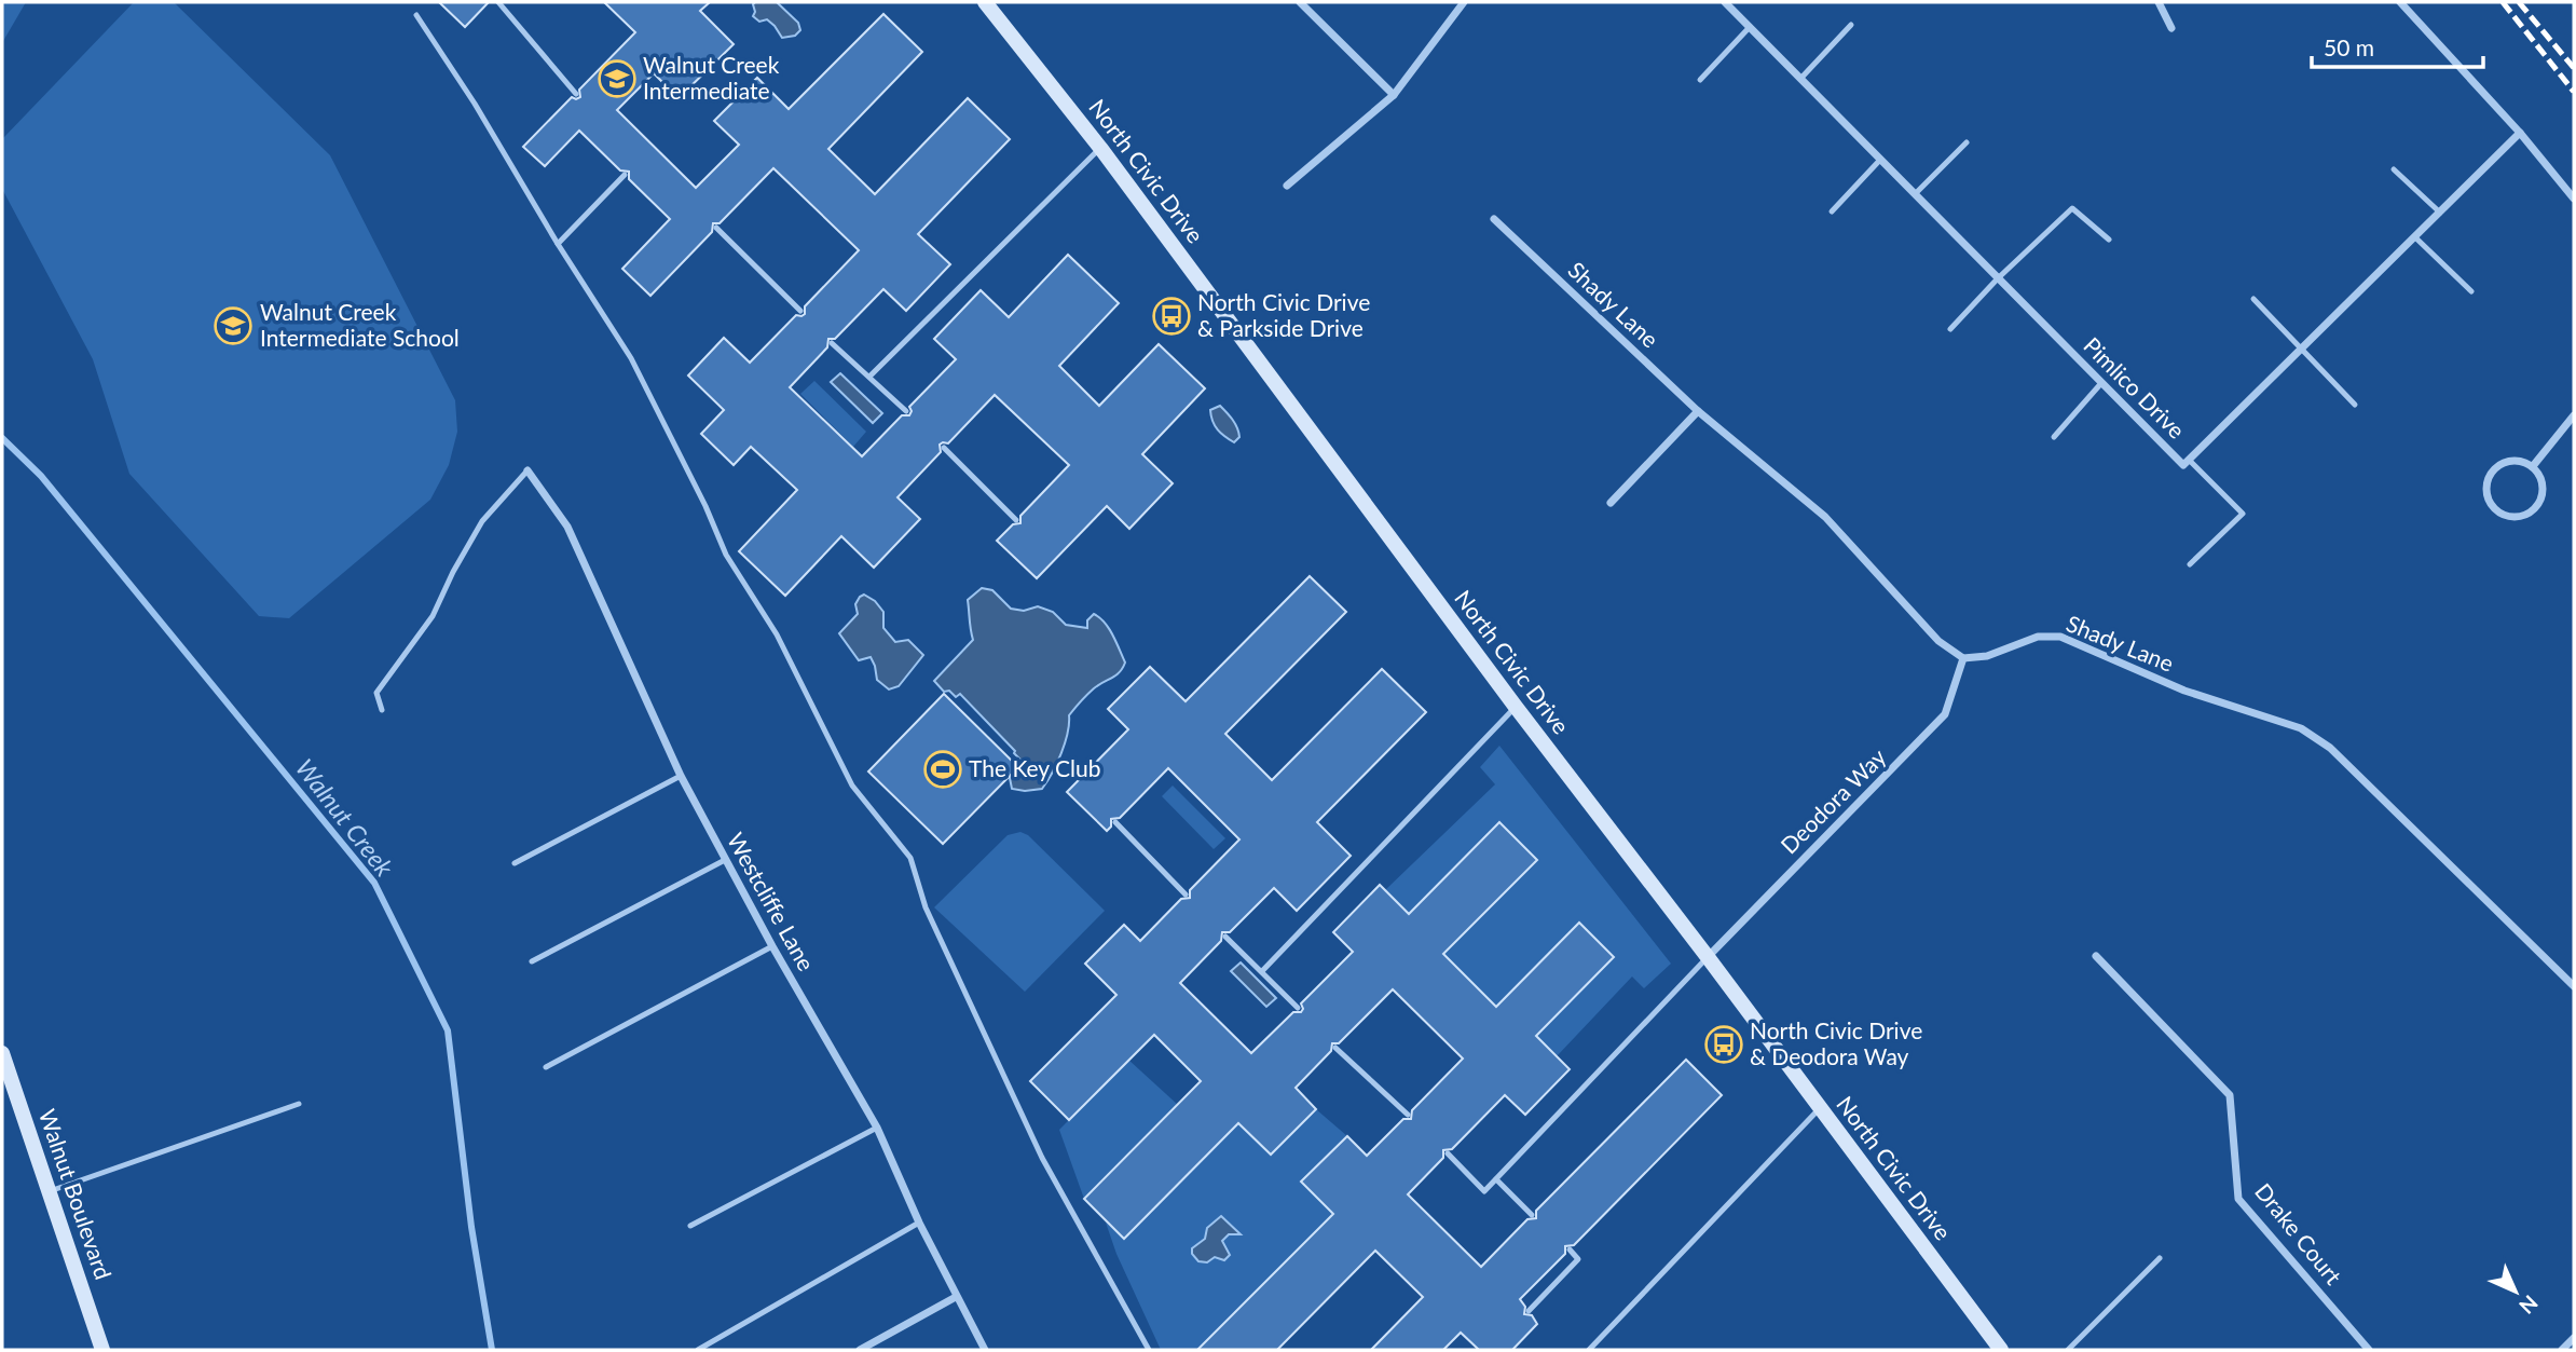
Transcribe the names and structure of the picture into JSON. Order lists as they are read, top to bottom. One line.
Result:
{"streets":{"main road":["North Civic Drive","Walnut Boulevard"],"street":["Shady Lane","Pimlico Drive","Deodora Way","Westcliffe Lane","Drake Court"]},"crossings":[["North Civic Drive","Deodora Way"],["Shady Lane","Deodora Way"]],"water":["Walnut Creek"],"places":{"school or university":["Walnut Creek Intermediate","Walnut Creek Intermediate School"],"bus stop":["North Civic Drive & Parkside Drive","North Civic Drive & Deodora Way"],"sports":["The Key Club"]},"scale_bar":"50 m","north":"bottom right"}
